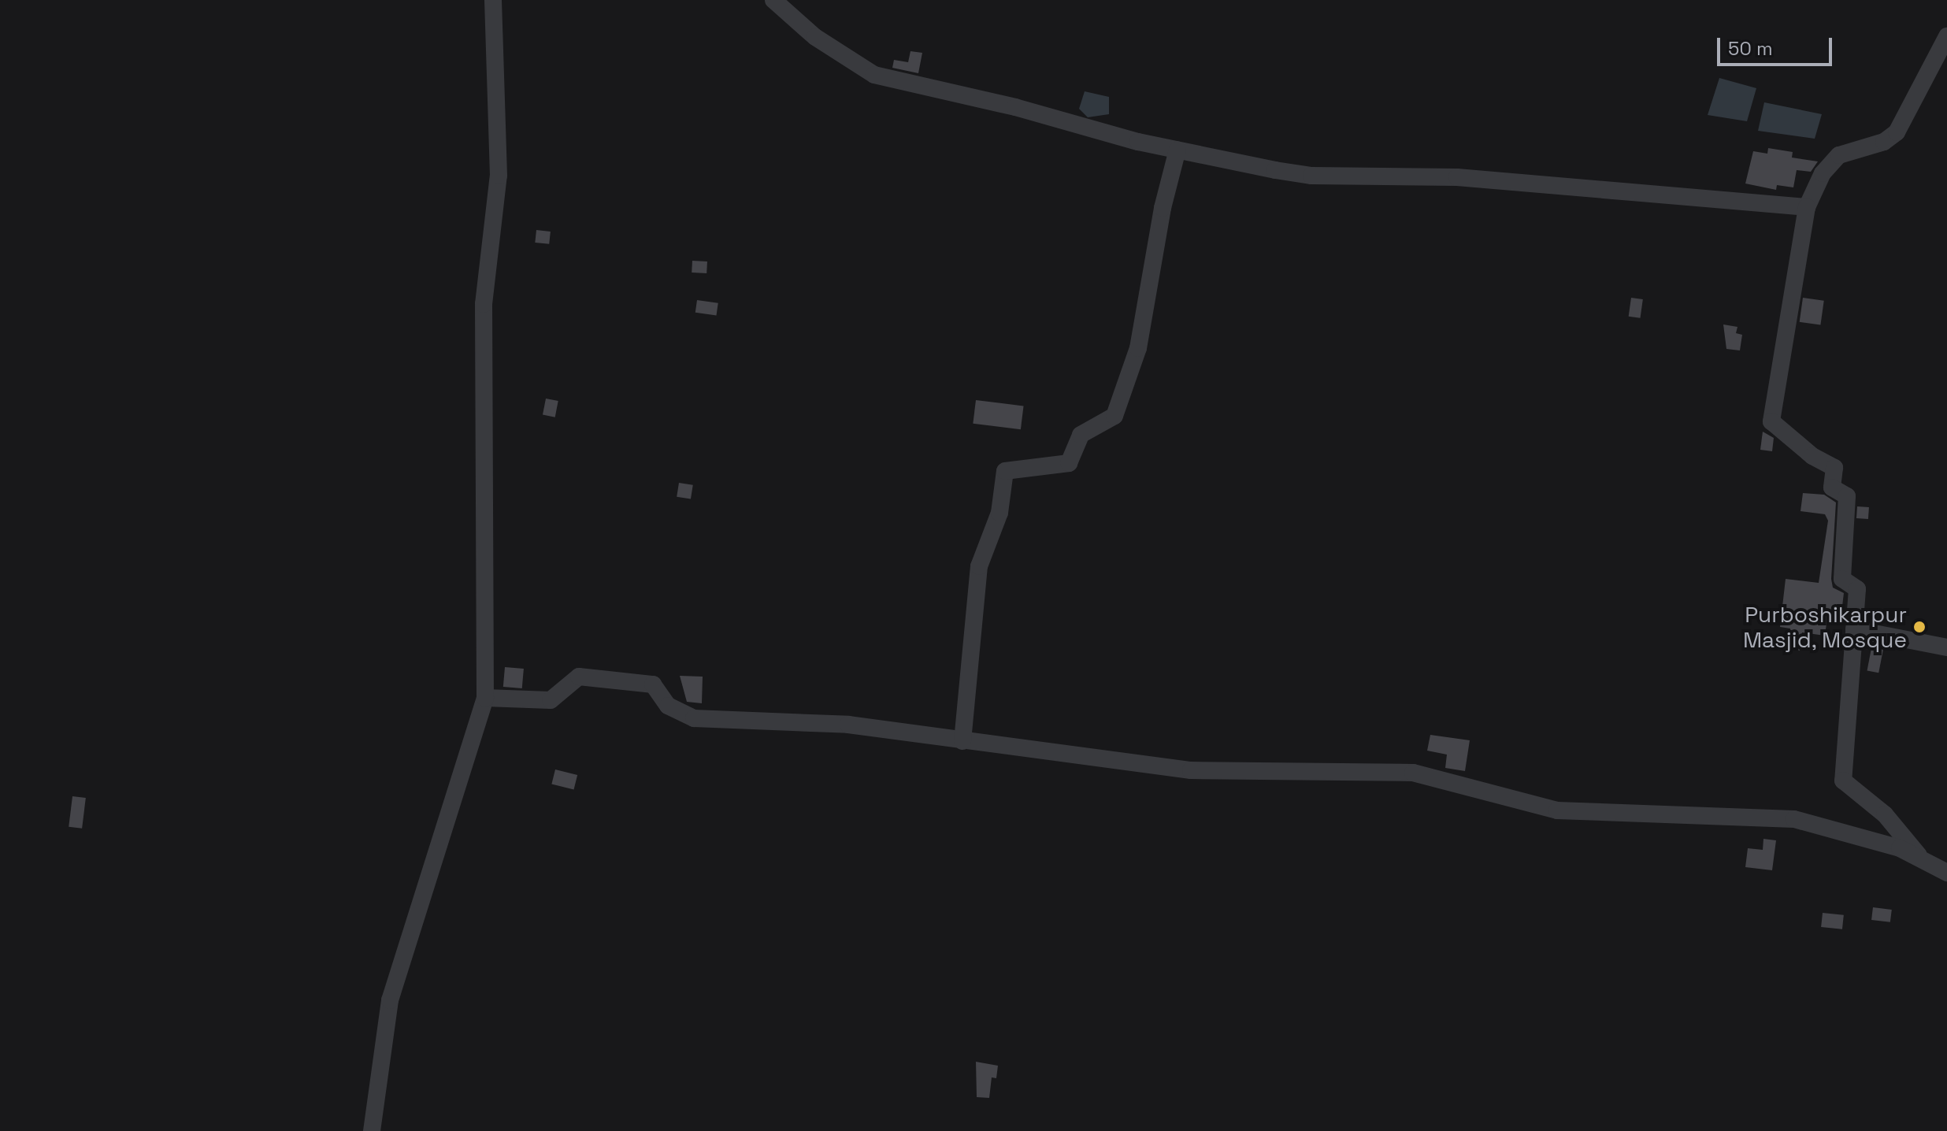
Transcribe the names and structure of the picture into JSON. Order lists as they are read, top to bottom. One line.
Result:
{"places":["Purboshikarpur Masjid, Mosque"],"scale_bar":"50 m"}
